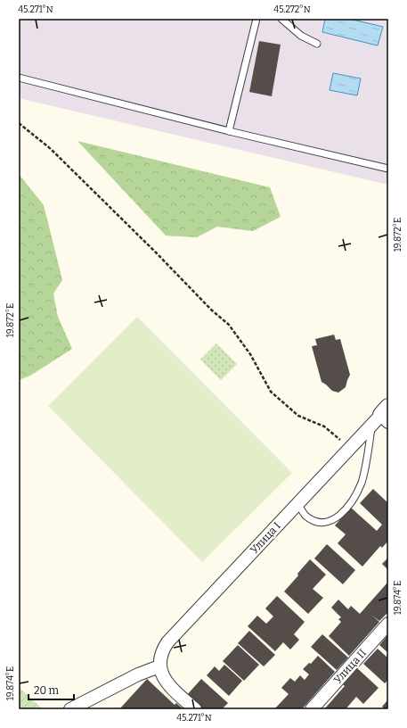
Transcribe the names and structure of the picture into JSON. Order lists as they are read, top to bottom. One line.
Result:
{"streets":{"street":["Улица I","Улица II"]},"scale_bar":"20 m","coordinates":["45.271°N","45.272°N","19.872°E","19.874°E"]}
